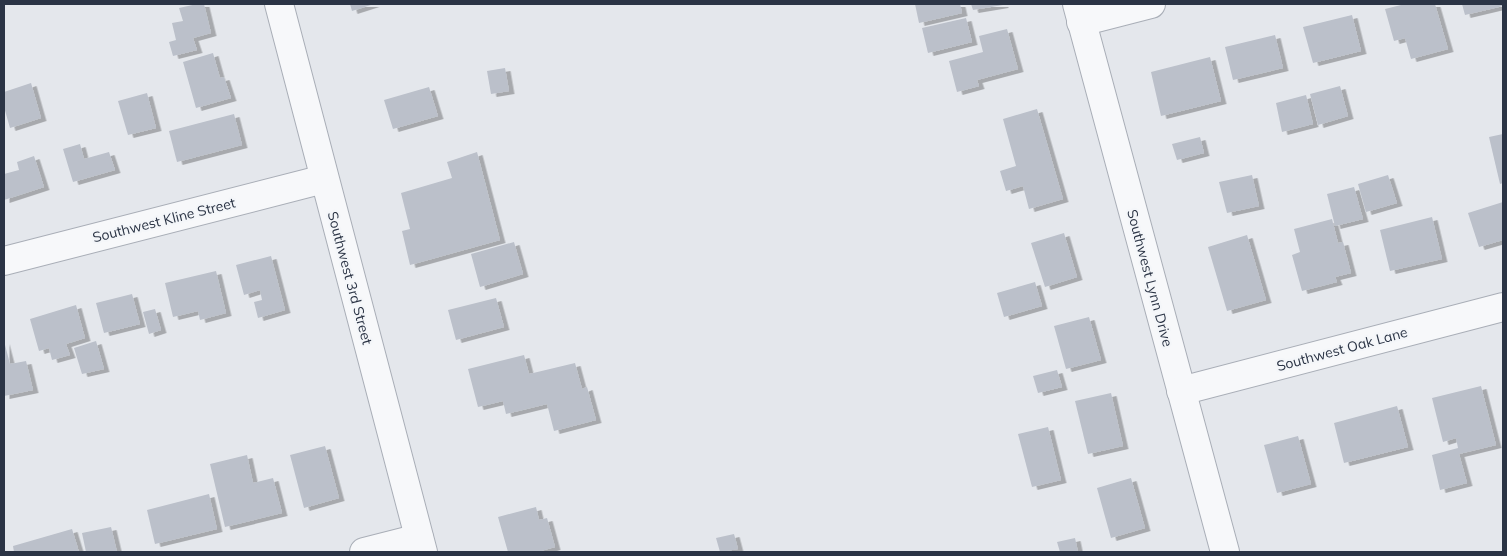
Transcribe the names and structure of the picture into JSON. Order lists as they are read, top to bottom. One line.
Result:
{"streets":{"street":["Southwest Kline Street","Southwest 3rd Street","Southwest Lynn Drive","Southwest Oak Lane"]},"crossings":[["Southwest Kline Street","Southwest 3rd Street"],["Southwest Lynn Drive","Southwest Oak Lane"]]}
